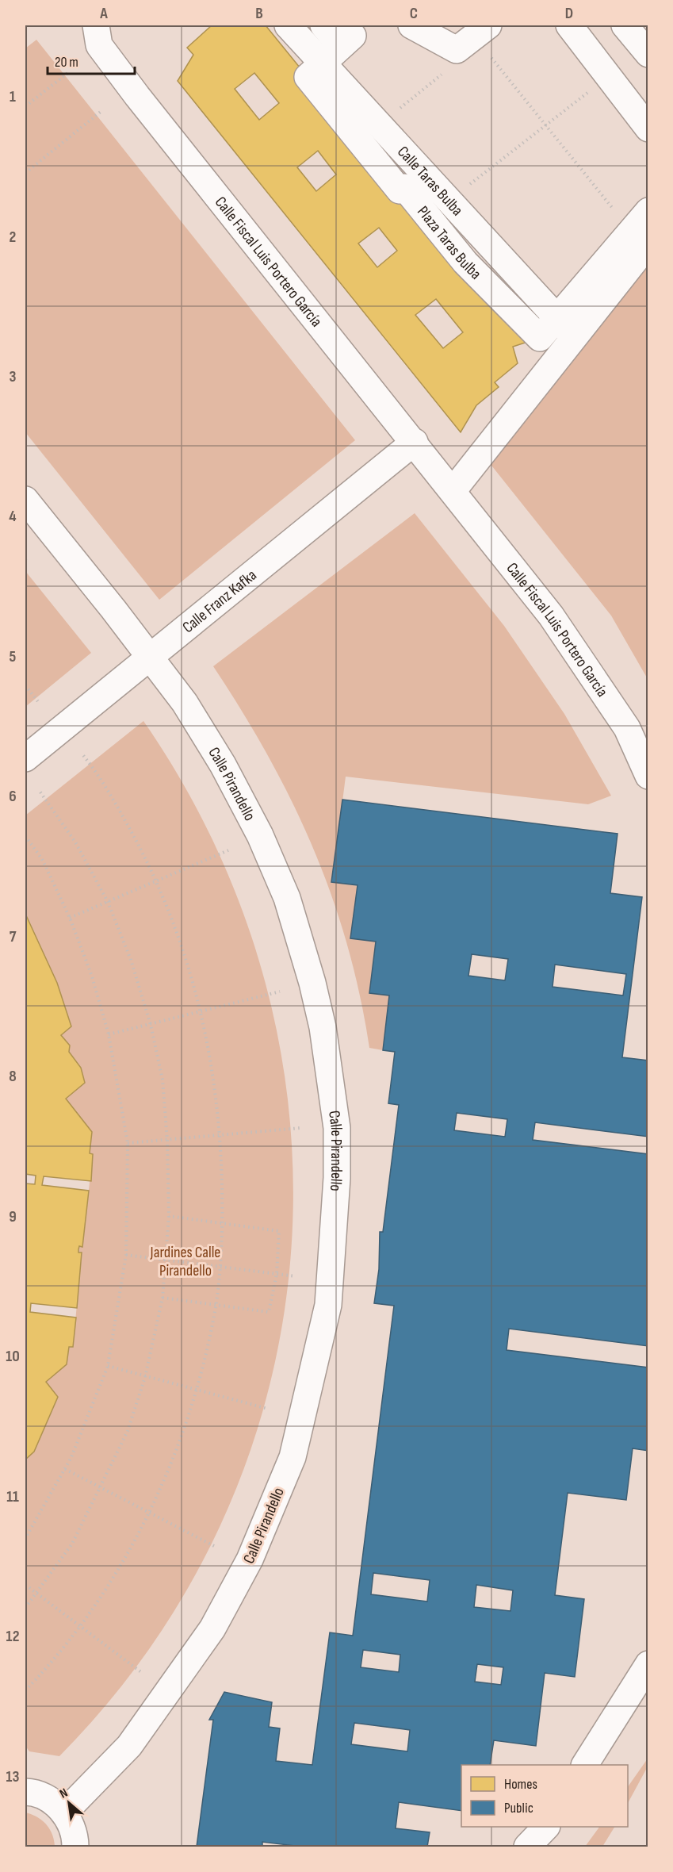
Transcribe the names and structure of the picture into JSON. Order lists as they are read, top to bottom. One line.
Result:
{"streets":{"street":["Calle Taras Bulba","Plaza Taras Bulba","Calle Fiscal Luis Portero García","Calle Franz Kafka","Calle Pirandello"]},"crossings":[["Calle Taras Bulba","Plaza Taras Bulba"],["Calle Fiscal Luis Portero García","Calle Franz Kafka"],["Calle Franz Kafka","Calle Pirandello"]],"parks":["Jardines Calle Pirandello"],"legend":["Homes","Public"],"scale_bar":"20 m","north":"top left","grid":{"columns":["A","B","C","D"],"rows":["1","2","3","4","5","6","7","8","9","10","11","12","13"]}}
